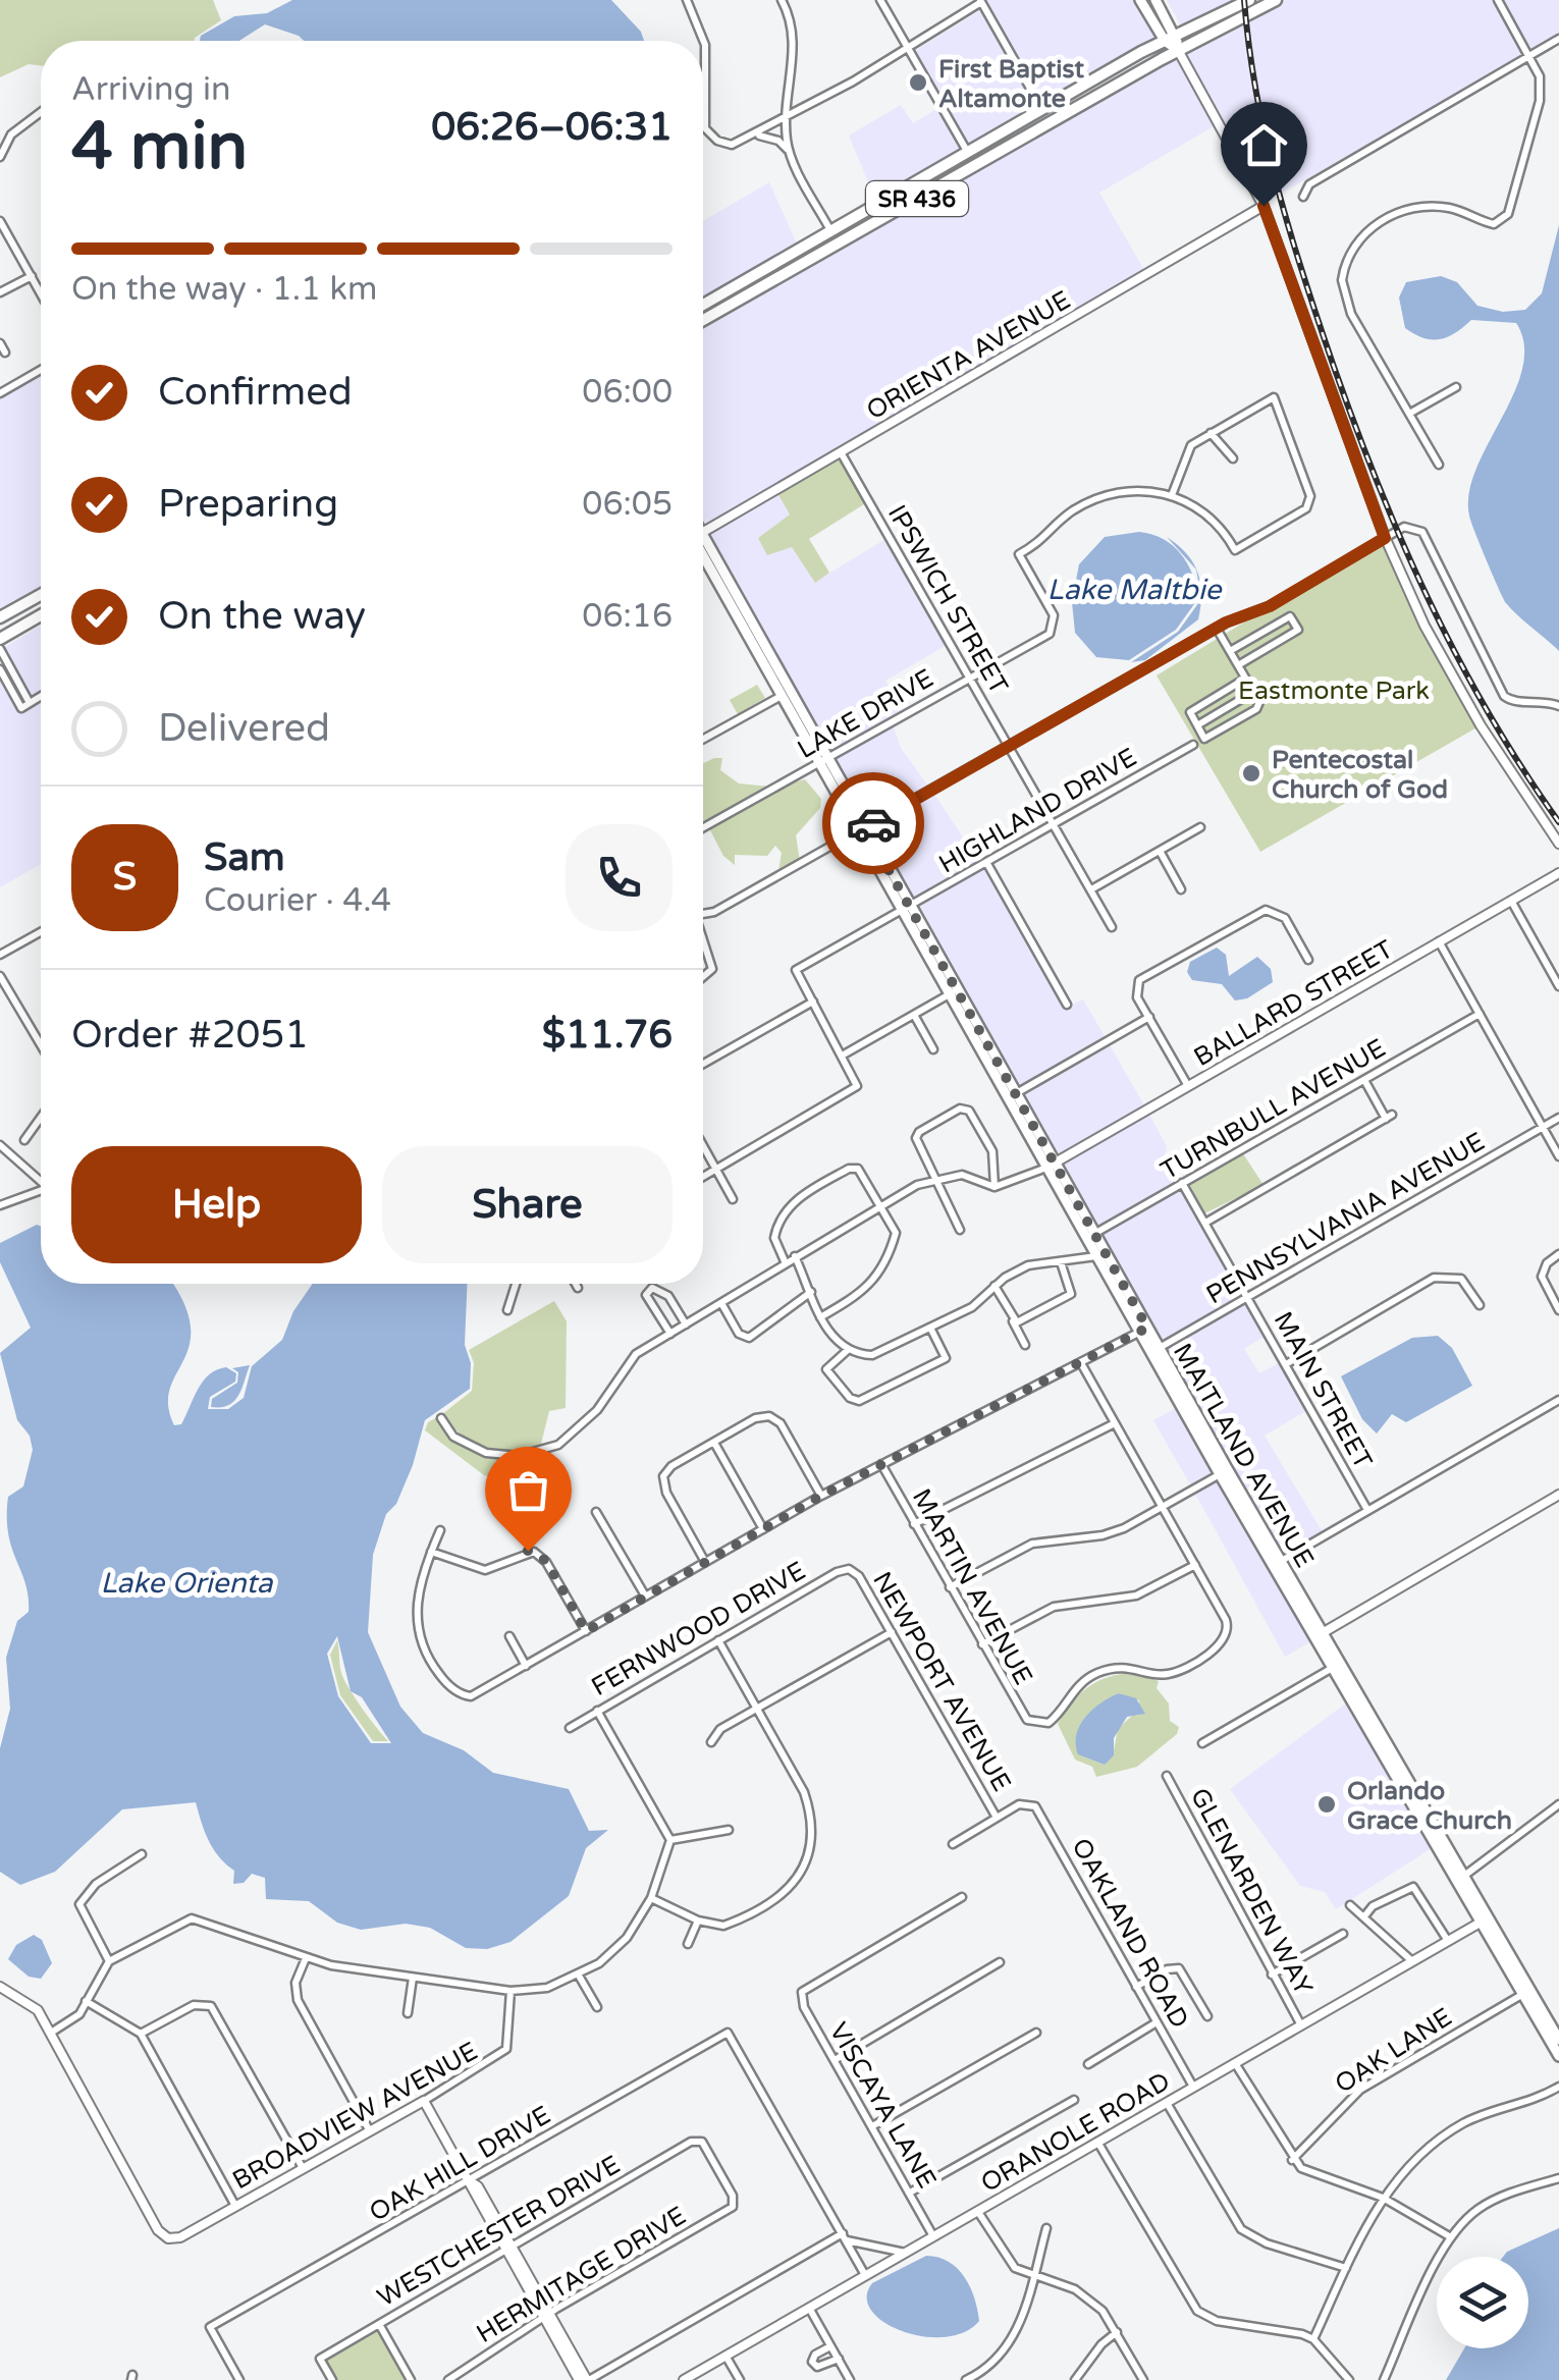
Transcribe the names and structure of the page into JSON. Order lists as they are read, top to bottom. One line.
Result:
{"streets":{"main road":["SR 436","MAITLAND AVENUE"],"street":["ORIENTA AVENUE","IPSWICH STREET","LAKE DRIVE","HIGHLAND DRIVE","BALLARD STREET","TURNBULL AVENUE","PENNSYLVANIA AVENUE","MAIN STREET","MARTIN AVENUE","FERNWOOD DRIVE","NEWPORT AVENUE","GLENARDEN WAY","OAKLAND ROAD","OAK LANE","VISCAYA LANE","BROADVIEW AVENUE","ORANOLE ROAD","OAK HILL DRIVE","WESTCHESTER DRIVE","HERMITAGE DRIVE"]},"crossings":[["ORIENTA AVENUE","IPSWICH STREET"],["IPSWICH STREET","LAKE DRIVE"],["IPSWICH STREET","HIGHLAND DRIVE"],["LAKE DRIVE","MAITLAND AVENUE"],["HIGHLAND DRIVE","MAITLAND AVENUE"],["BALLARD STREET","MAITLAND AVENUE"],["TURNBULL AVENUE","MAIN STREET"],["TURNBULL AVENUE","MAITLAND AVENUE"],["PENNSYLVANIA AVENUE","MAIN STREET"],["PENNSYLVANIA AVENUE","MAITLAND AVENUE"],["MAITLAND AVENUE","OAK LANE"],["MAITLAND AVENUE","ORANOLE ROAD"],["FERNWOOD DRIVE","NEWPORT AVENUE"],["NEWPORT AVENUE","OAKLAND ROAD"],["GLENARDEN WAY","ORANOLE ROAD"],["OAKLAND ROAD","ORANOLE ROAD"],["VISCAYA LANE","ORANOLE ROAD"],["WESTCHESTER DRIVE","HERMITAGE DRIVE"]],"water":["Lake Maltbie","Lake Orienta"],"parks":["Eastmonte Park"],"places":["First Baptist Altamonte","Pentecostal Church of God","Orlando Grace Church"],"page":{"heading":["4 min","Arriving in","06:26–06:31"],"panel":["Sam","Courier · 4.4","Order #2051","$11.76"],"bar":"On the way · 1.1 km","list":[["Confirmed","06:00"],["Preparing","06:05"],["On the way","06:16"],"Delivered"],"round":"S","buttons":["Help","Share"]}}
